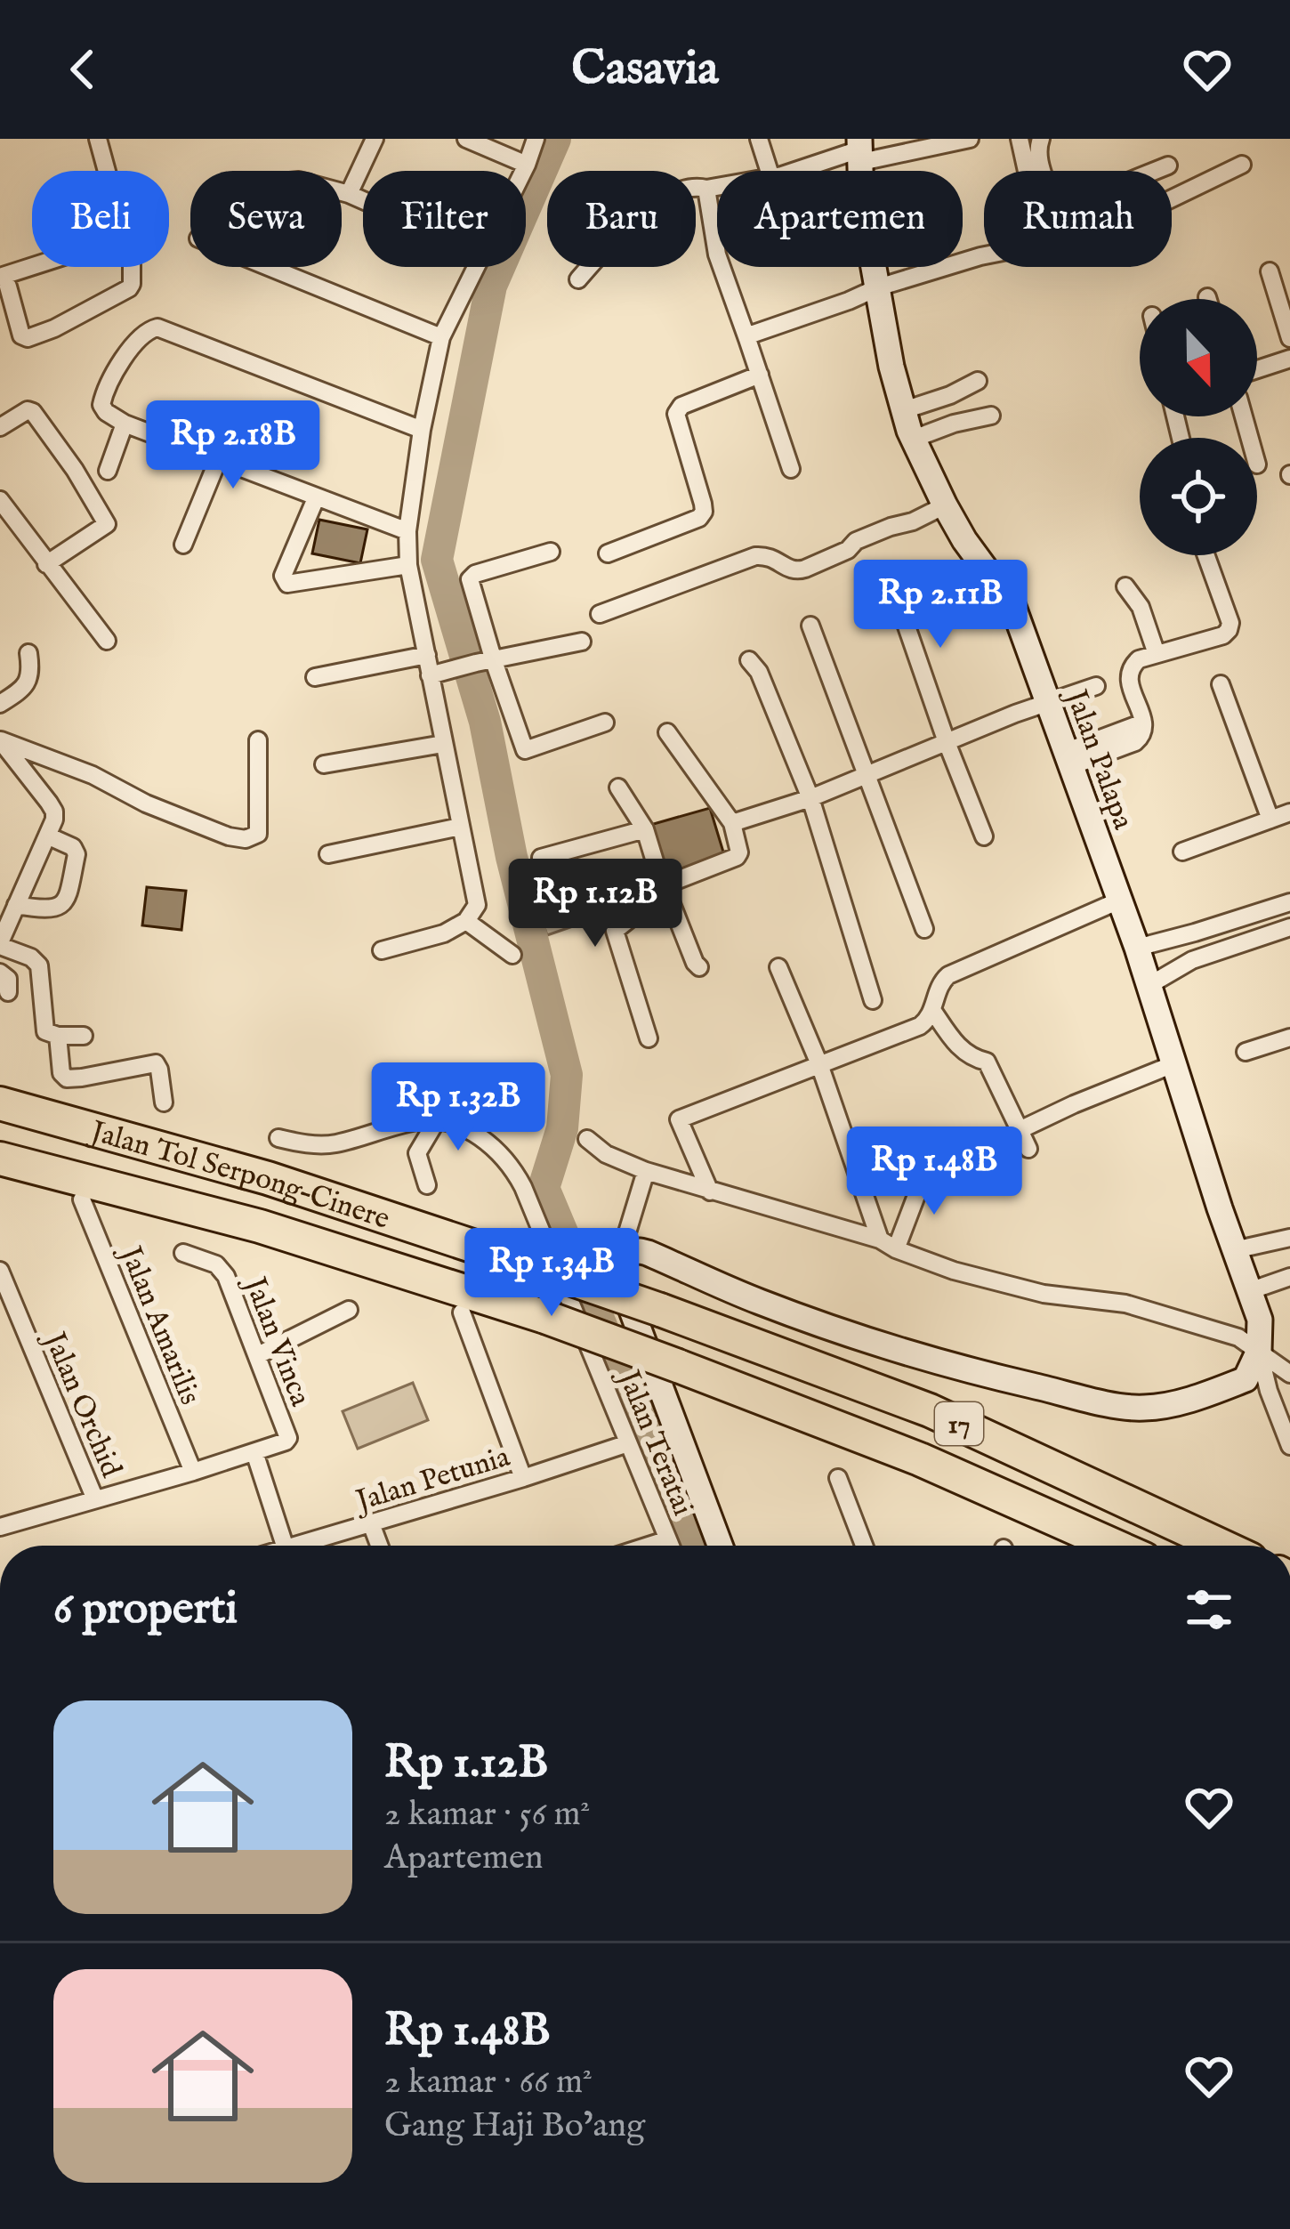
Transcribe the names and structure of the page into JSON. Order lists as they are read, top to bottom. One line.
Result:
{"streets":{"highway":["Jalan Tol Serpong–Cinere","17"],"street":["Jalan Palapa","Jalan Amarilis","Jalan Vinca","Jalan Orchid","Jalan Teratai","Jalan Petunia"]},"crossings":[["Jalan Teratai","Jalan Petunia"]],"north":"bottom","page":{"header":"Casavia","chip":["Beli","Sewa","Filter","Baru","Apartemen","Rumah"],"price":["Rp 2.18B","Rp 2.11B","Rp 1.12B","Rp 1.32B","Rp 1.48B","Rp 1.34B"],"heading":"6 properti","list":[{"name":"Rp 1.12B","note":"2 kamar · 56 m² · Apartemen"},{"name":"Rp 1.48B","note":"2 kamar · 66 m² · Gang Haji Bo’ang"}]}}
